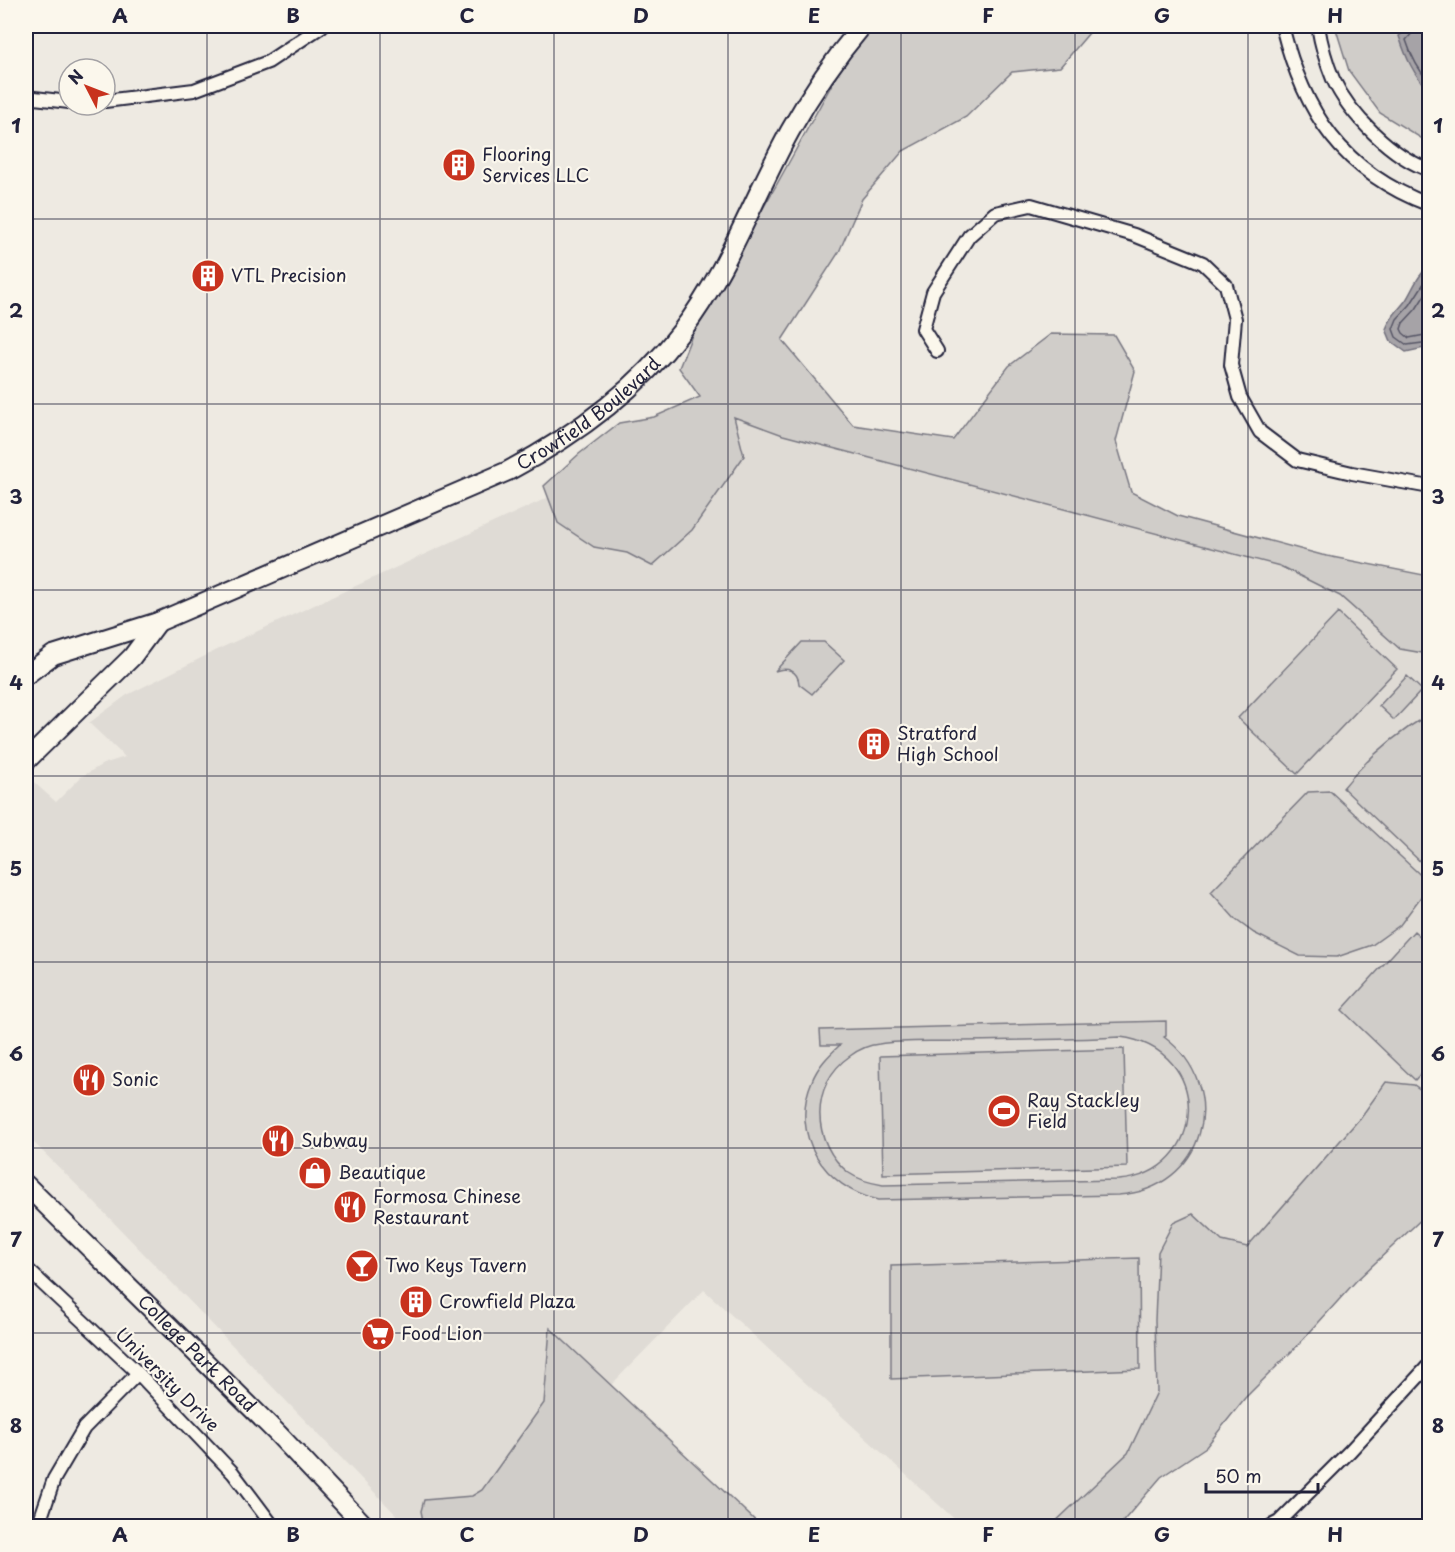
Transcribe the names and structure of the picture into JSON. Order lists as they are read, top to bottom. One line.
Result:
{"streets":{"main road":["Crowfield Boulevard","College Park Road"],"street":["University Drive"]},"places":{"building":["Flooring Services LLC","VTL Precision","Stratford High School","Crowfield Plaza"],"restaurant":["Sonic","Subway","Formosa Chinese Restaurant"],"sports":["Ray Stackley Field"],"shop":["Beautique"],"bar":["Two Keys Tavern"],"supermarket":["Food Lion"]},"scale_bar":"50 m","north":"top left","grid":{"columns":["A","B","C","D","E","F","G","H"],"rows":["1","2","3","4","5","6","7","8"]}}
